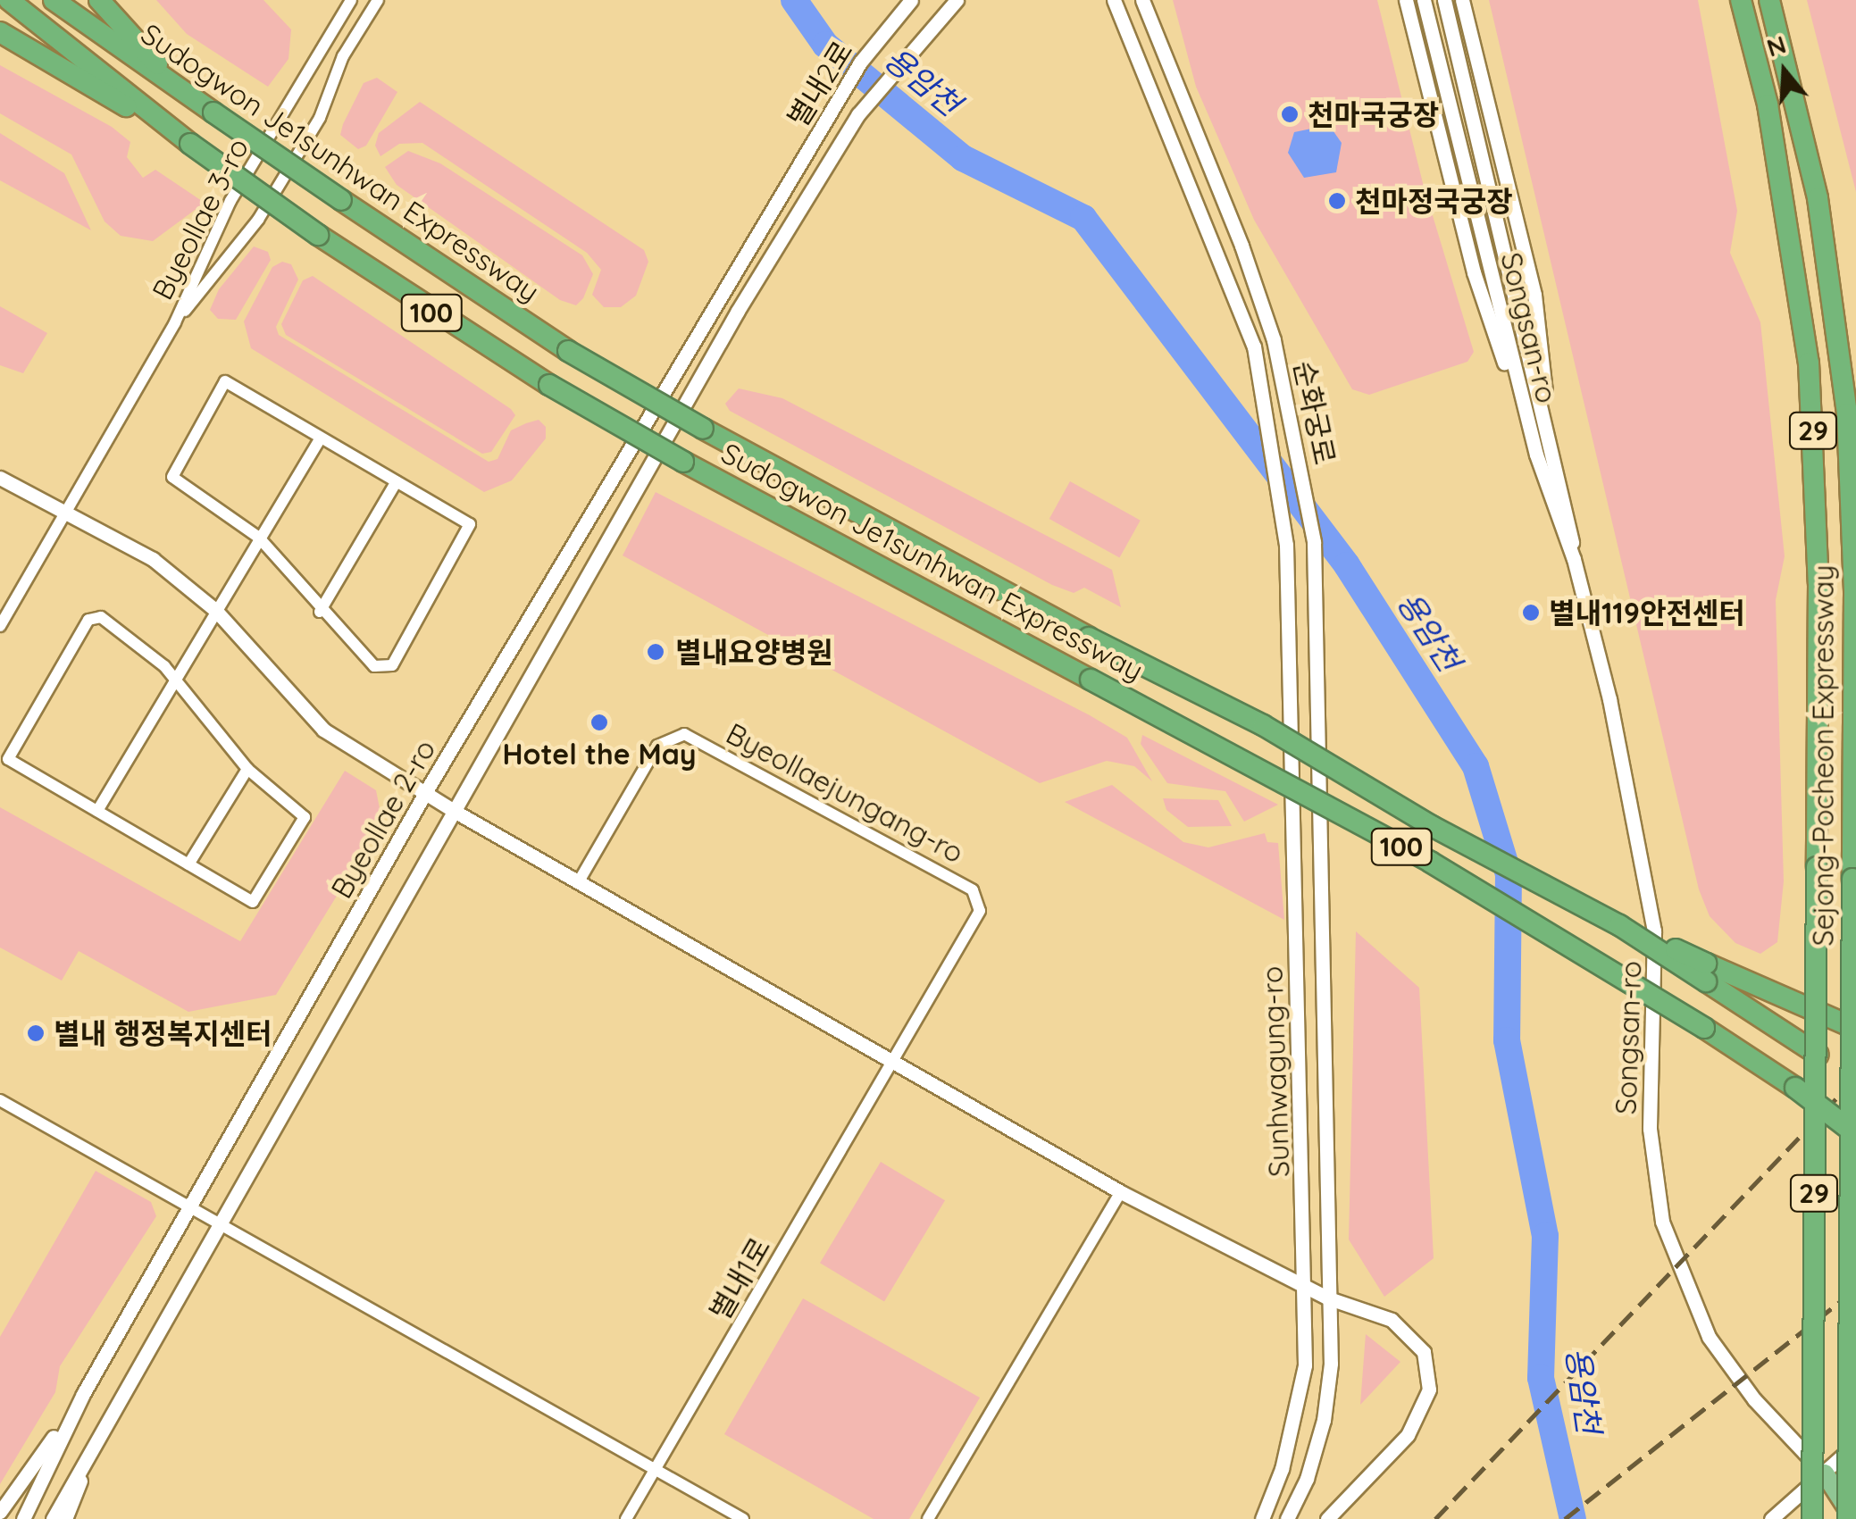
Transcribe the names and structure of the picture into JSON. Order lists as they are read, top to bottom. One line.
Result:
{"streets":{"highway":["Sudogwon Je1sunhwan Expressway","100","29","Sejong-Pocheon Expressway"],"street":["별내2로","Byeollae 3-ro","Songsan-ro","순화궁로","Byeollaejungang-ro","Byeollae 2-ro","Sunhwagung-ro","별내1로"]},"crossings":[["별내2로","Byeollae 2-ro"],["순화궁로","Sunhwagung-ro"],["Byeollaejungang-ro","별내1로"]],"water":["용암천"],"places":["천마국궁장","천마정국궁장","별내119안전센터","별내요양병원","Hotel the May","별내 행정복지센터"],"north":"top"}
